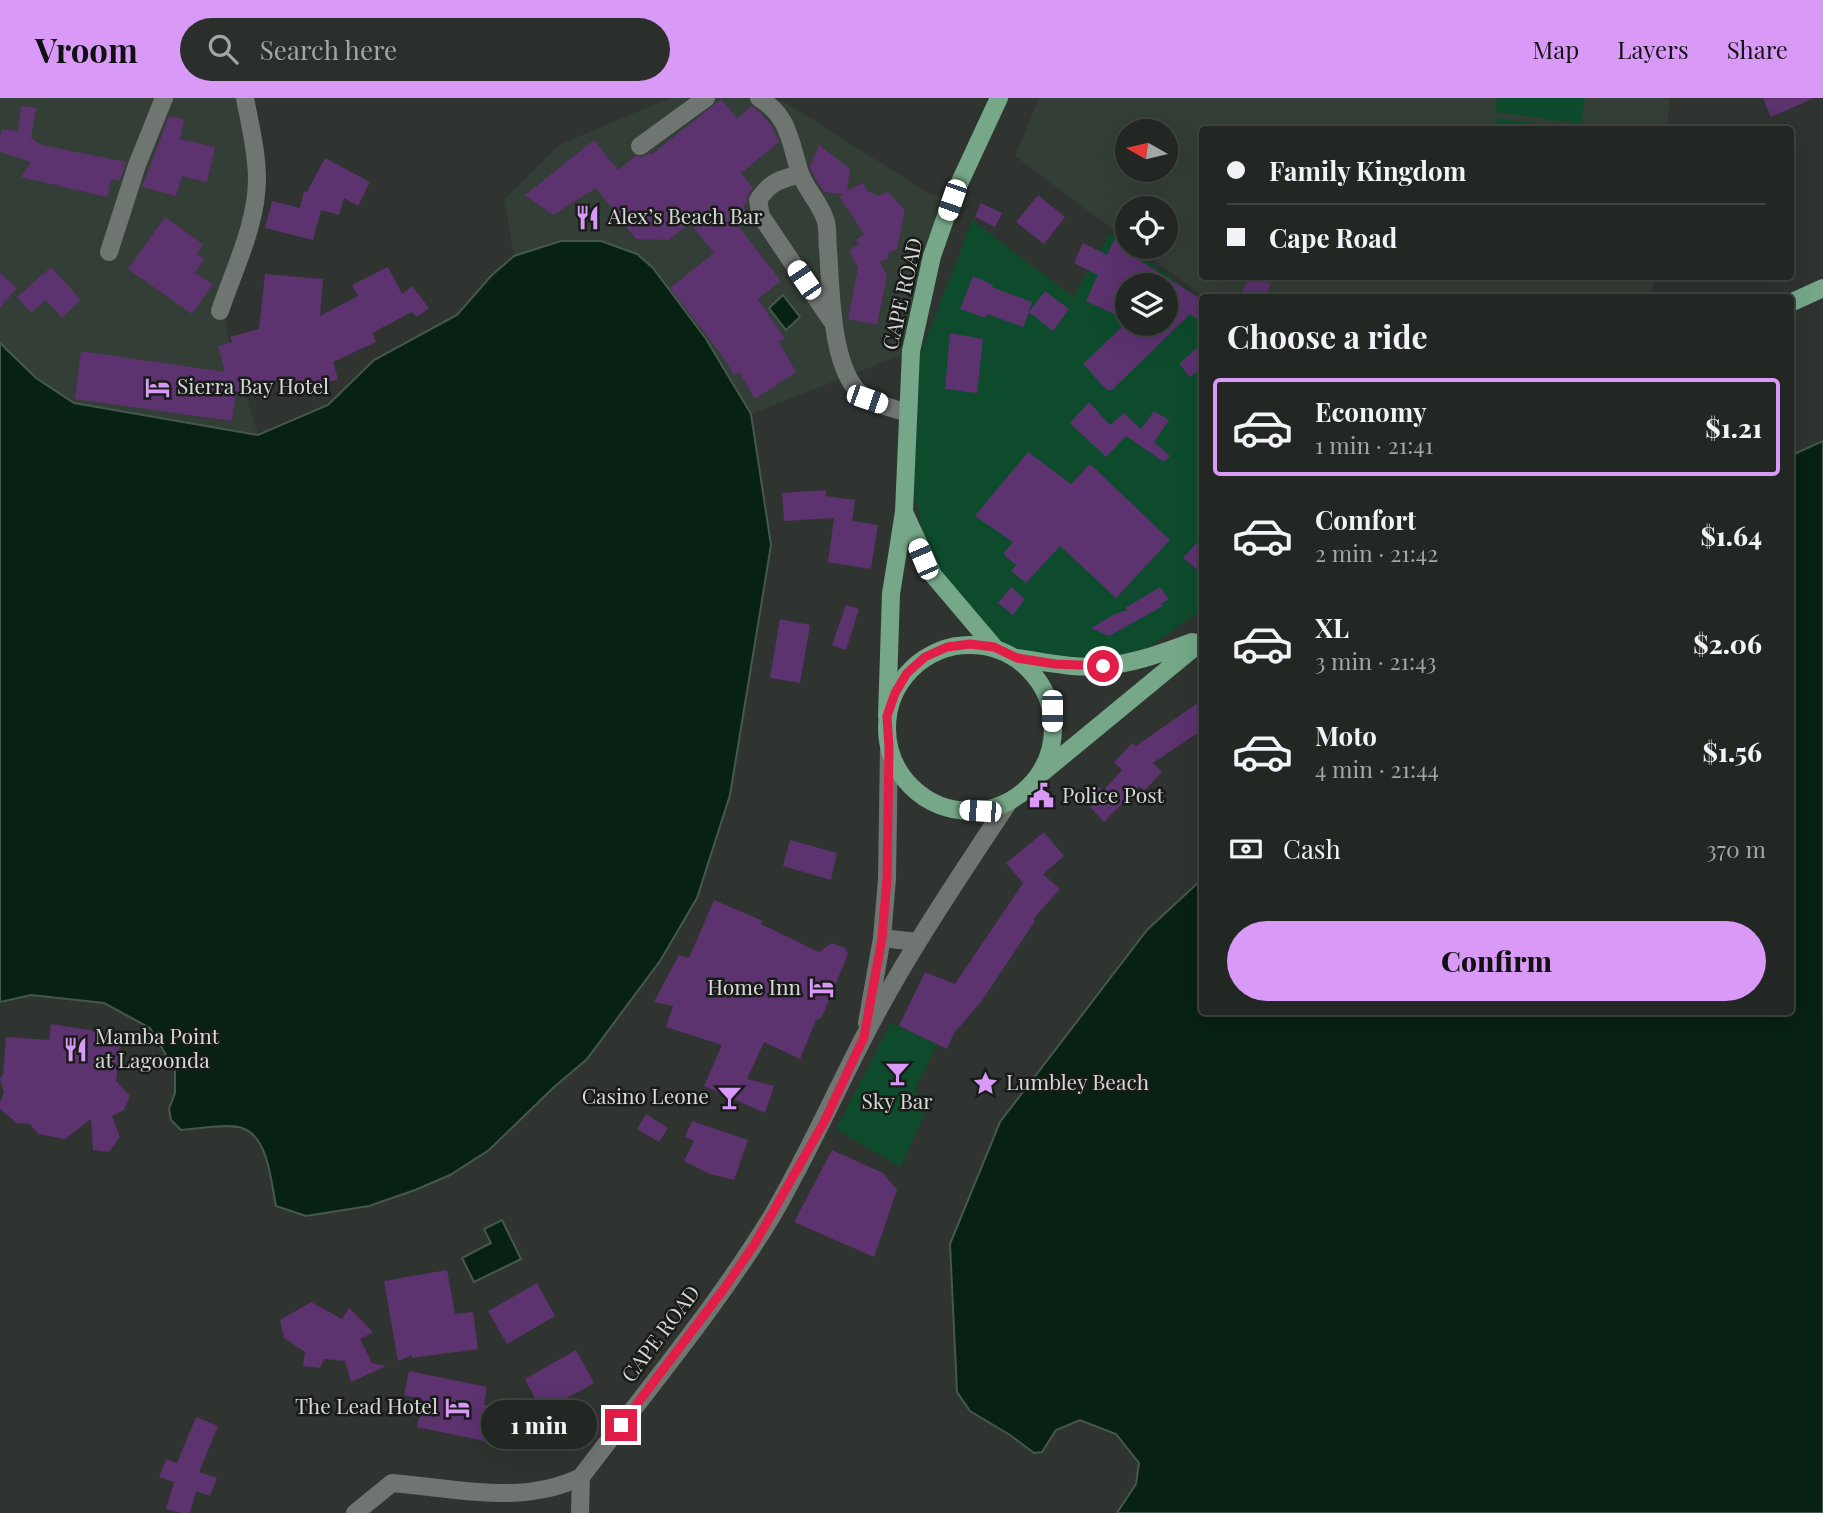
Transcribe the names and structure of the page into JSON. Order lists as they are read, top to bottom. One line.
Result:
{"streets":{"main road":["CAPE ROAD"]},"places":{"restaurant":["Alex’s Beach Bar","Mamba Point at Lagoonda"],"hotel":["Sierra Bay Hotel","Home Inn","The Lead Hotel"],"public building":["Police Post"],"bar":["Sky Bar","Casino Leone"],"place":["Lumbley Beach"]},"north":"left","page":{"header":"Vroom","search":"Search here","nav":["Map","Layers","Share"],"banner":["Family Kingdom","Cape Road"],"heading":"Choose a ride","list":[{"name":"Economy","note":"1 min · 21:41","value":"$1.21"},{"name":"Comfort","note":"2 min · 21:42","value":"$1.64"},{"name":"XL","note":"3 min · 21:43","value":"$2.06"},{"name":"Moto","note":"4 min · 21:44","value":"$1.56"}],"pay":["Cash","370 m"],"buttons":"Confirm","bubble":"1 min"}}
